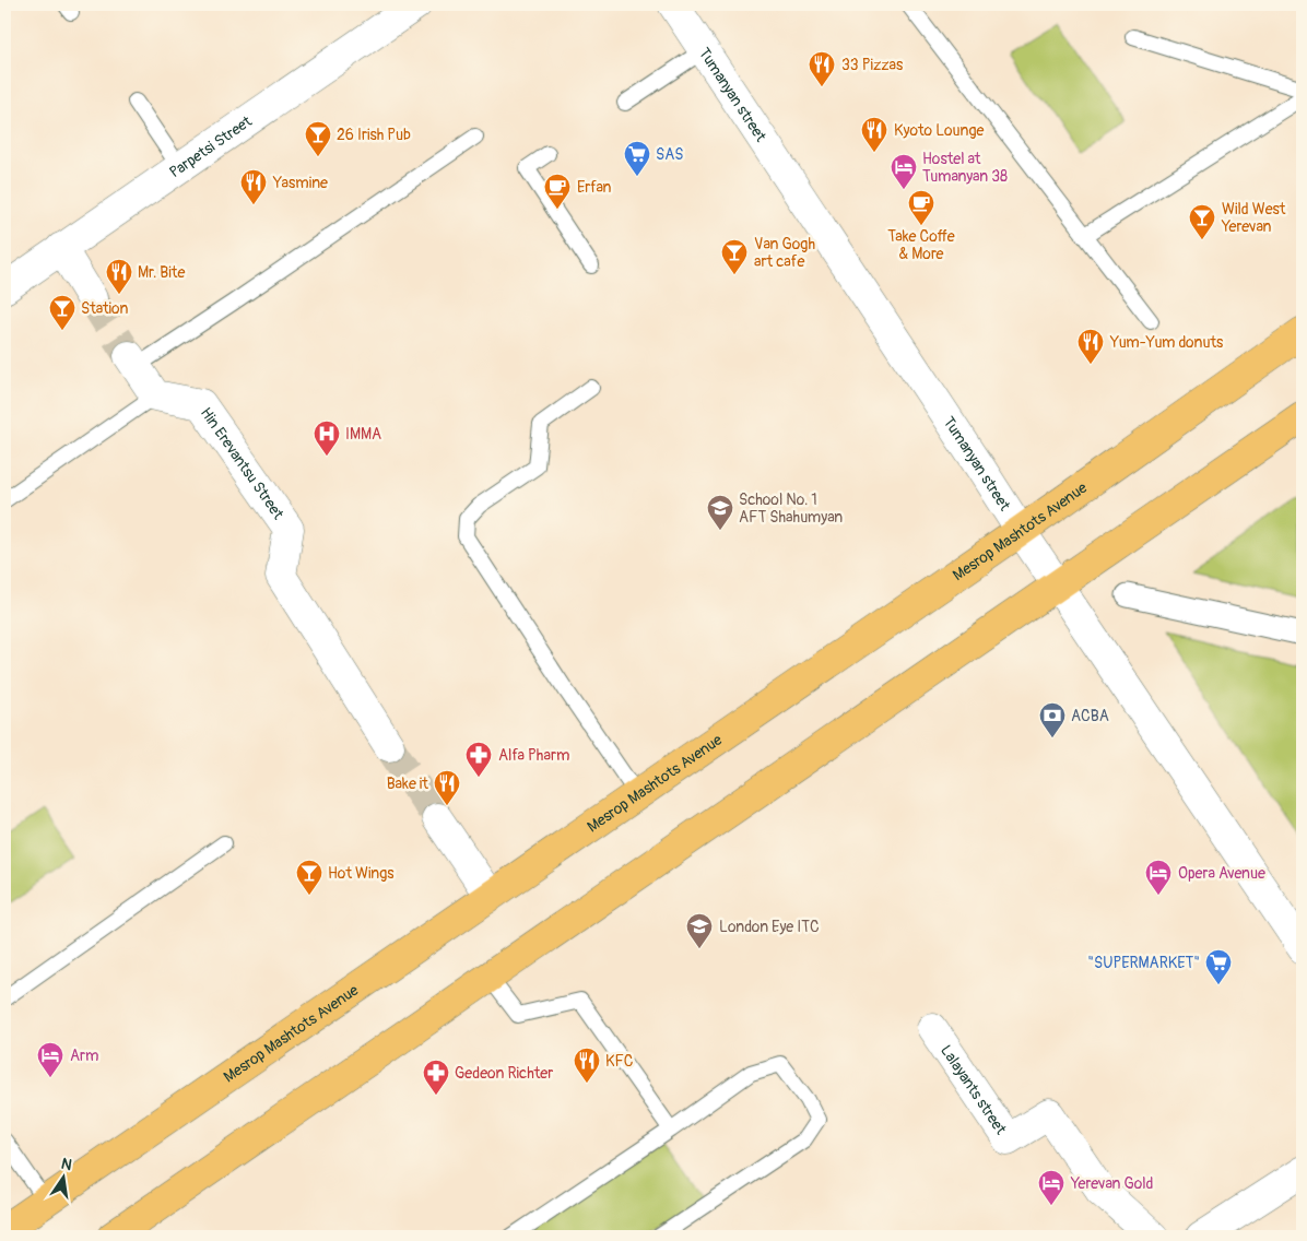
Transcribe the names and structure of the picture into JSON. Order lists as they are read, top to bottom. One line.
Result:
{"streets":{"highway":["Mesrop Mashtots Avenue"],"street":["Tumanyan street","Parpetsi Street","Hin Erevantsu Street","Lalayants street"]},"crossings":[["Tumanyan street","Mesrop Mashtots Avenue"]],"places":{"restaurant":["33 Pizzas","Kyoto Lounge","Yasmine","Mr. Bite","Yum-Yum donuts","Bake it","KFC"],"bar":["26 Irish Pub","Wild West Yerevan","Van Gogh art cafе","Station","Hot Wings"],"supermarket":["SAS","\"SUPERMARKET\""],"hotel":["Hostel at Tumanyan 38","Opera Avenue","Arm","Yerevan Gold"],"cafe":["Erfan","Take Coffe & More"],"hospital":["IMMA"],"school or university":["School No. 1 AFT Shahumyan","London Eye ITC"],"bank":["ACBA"],"pharmacy":["Alfa Pharm","Gedeon Richter"]},"north":"top"}
